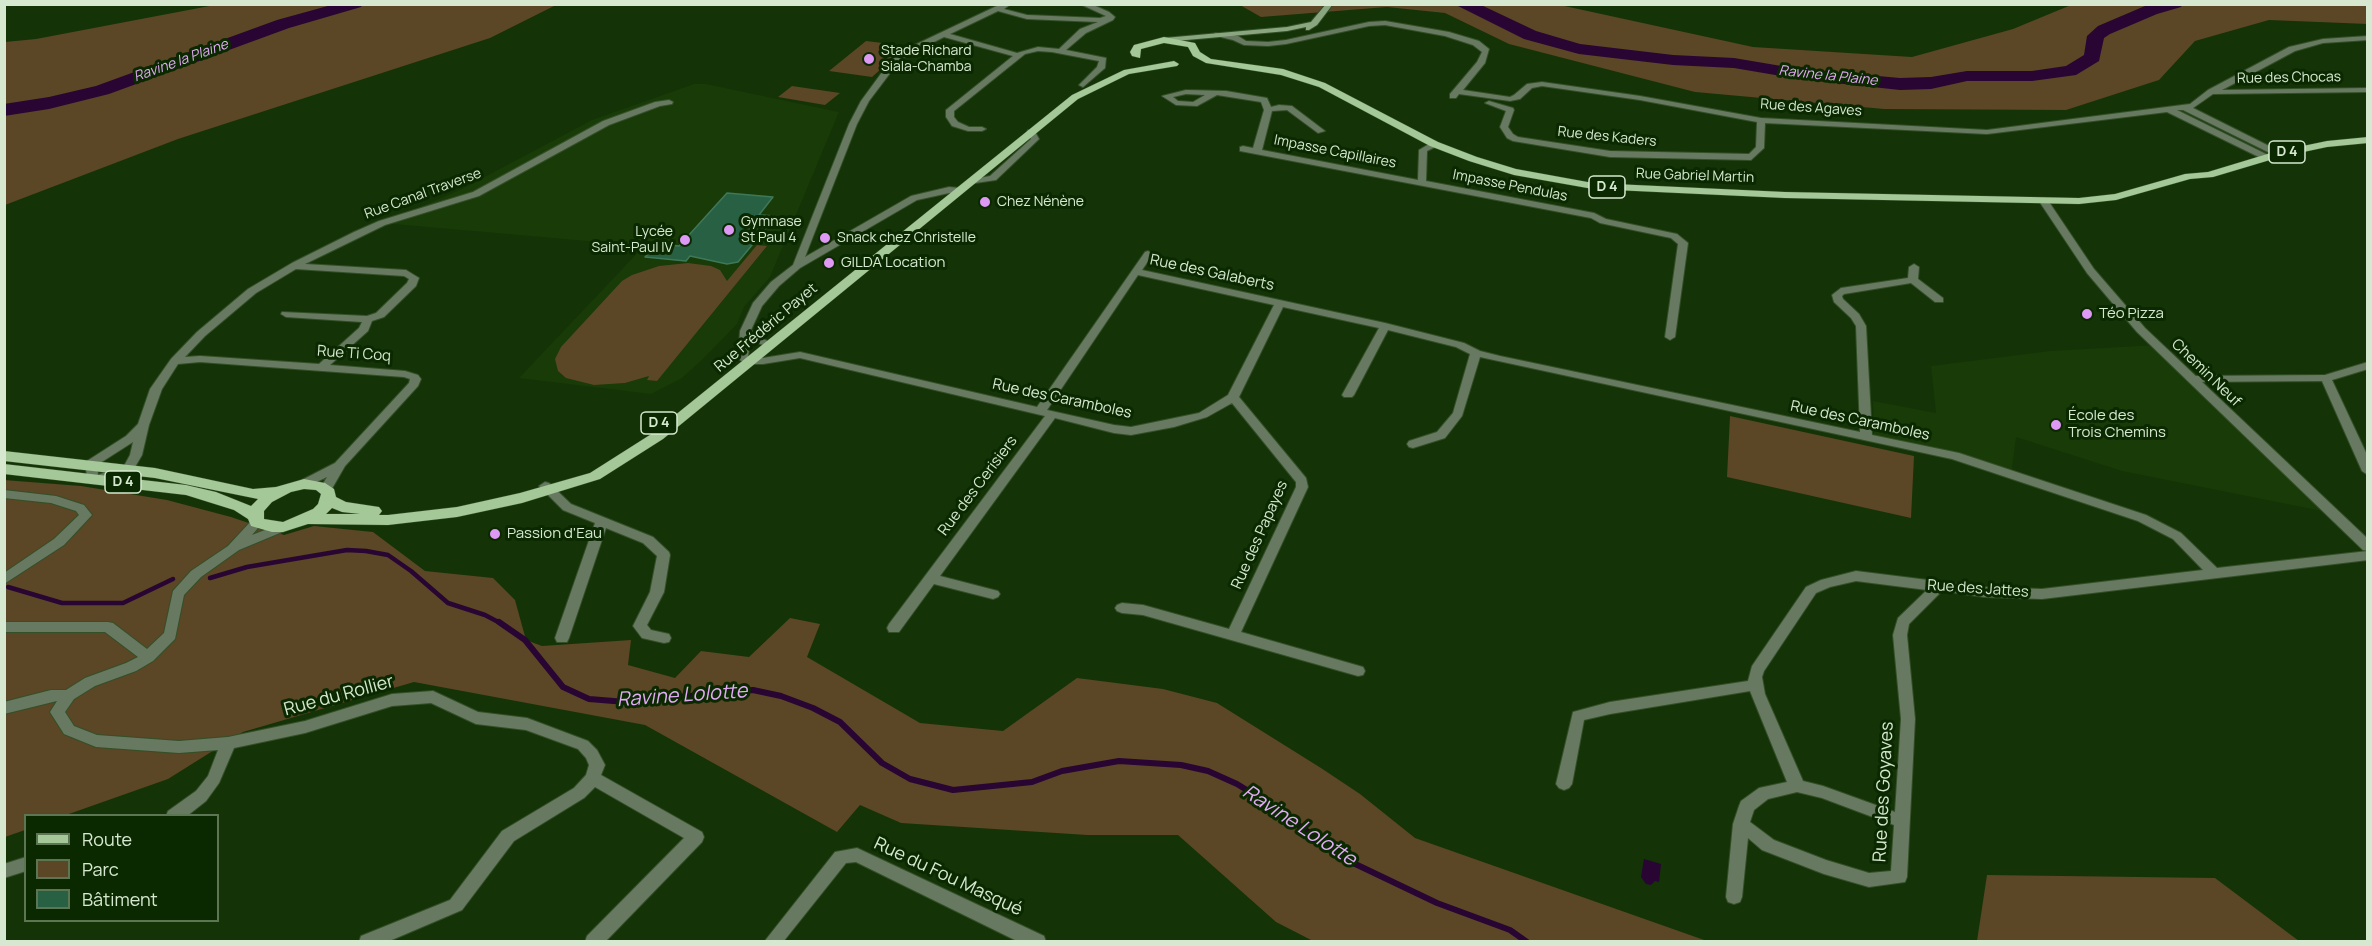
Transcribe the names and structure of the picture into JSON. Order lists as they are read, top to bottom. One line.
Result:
{"streets":{"main road":["D 4","Rue Gabriel Martin","Rue Frédéric Payet"],"street":["Rue des Chocas","Rue des Agaves","Rue des Kaders","Impasse Capillaires","Impasse Pendulas","Rue Canal Traverse","Rue des Galaberts","Rue Ti Coq","Chemin Neuf","Rue des Caramboles","Rue des Cerisiers","Rue des Papayes","Rue des Jattes","Rue du Rollier","Rue des Goyaves","Rue du Fou Masqué"]},"crossings":[["Rue des Chocas","Rue des Agaves"],["Rue des Agaves","Rue des Kaders"],["Impasse Capillaires","Impasse Pendulas"],["D 4","Rue Canal Traverse"],["D 4","Rue Frédéric Payet"],["D 4","Rue Ti Coq"],["Rue Gabriel Martin","Rue Frédéric Payet"],["Rue Gabriel Martin","Chemin Neuf"],["Rue Canal Traverse","Rue Ti Coq"],["Rue des Galaberts","Rue des Caramboles"],["Rue des Galaberts","Rue des Cerisiers"],["Rue Frédéric Payet","Rue des Caramboles"],["Rue des Caramboles","Rue des Cerisiers"],["Rue des Caramboles","Rue des Papayes"],["Rue des Caramboles","Rue des Jattes"],["Rue des Jattes","Rue des Goyaves"]],"water":["Ravine la Plaine","Ravine Lolotte"],"places":["Stade Richard Siala-Chamba","Chez Nénène","Gymnase St Paul 4","Snack chez Christelle","Lycée Saint-Paul IV","GILDA Location","Téo Pizza","École des Trois Chemins","Passion d'Eau"],"legend":["Route","Parc","Bâtiment"]}
